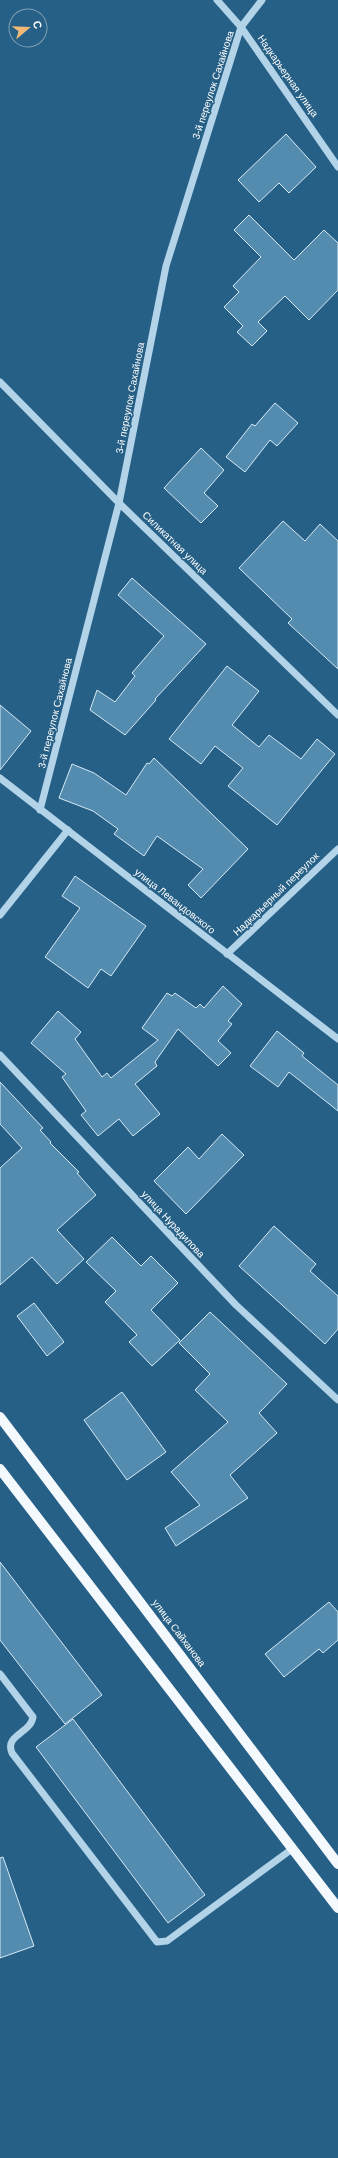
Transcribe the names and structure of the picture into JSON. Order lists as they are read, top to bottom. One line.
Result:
{"streets":{"main road":["улица Сайханова"],"street":["Надкарьерная улица","3-й переулок Сахайнова","Силикатная улица","Надкарьерный переулок","улица Левандовского","улица Нурадилова"]},"crossings":[["Надкарьерная улица","3-й переулок Сахайнова"],["3-й переулок Сахайнова","Силикатная улица"],["3-й переулок Сахайнова","улица Левандовского"],["Надкарьерный переулок","улица Левандовского"]],"north":"right"}
